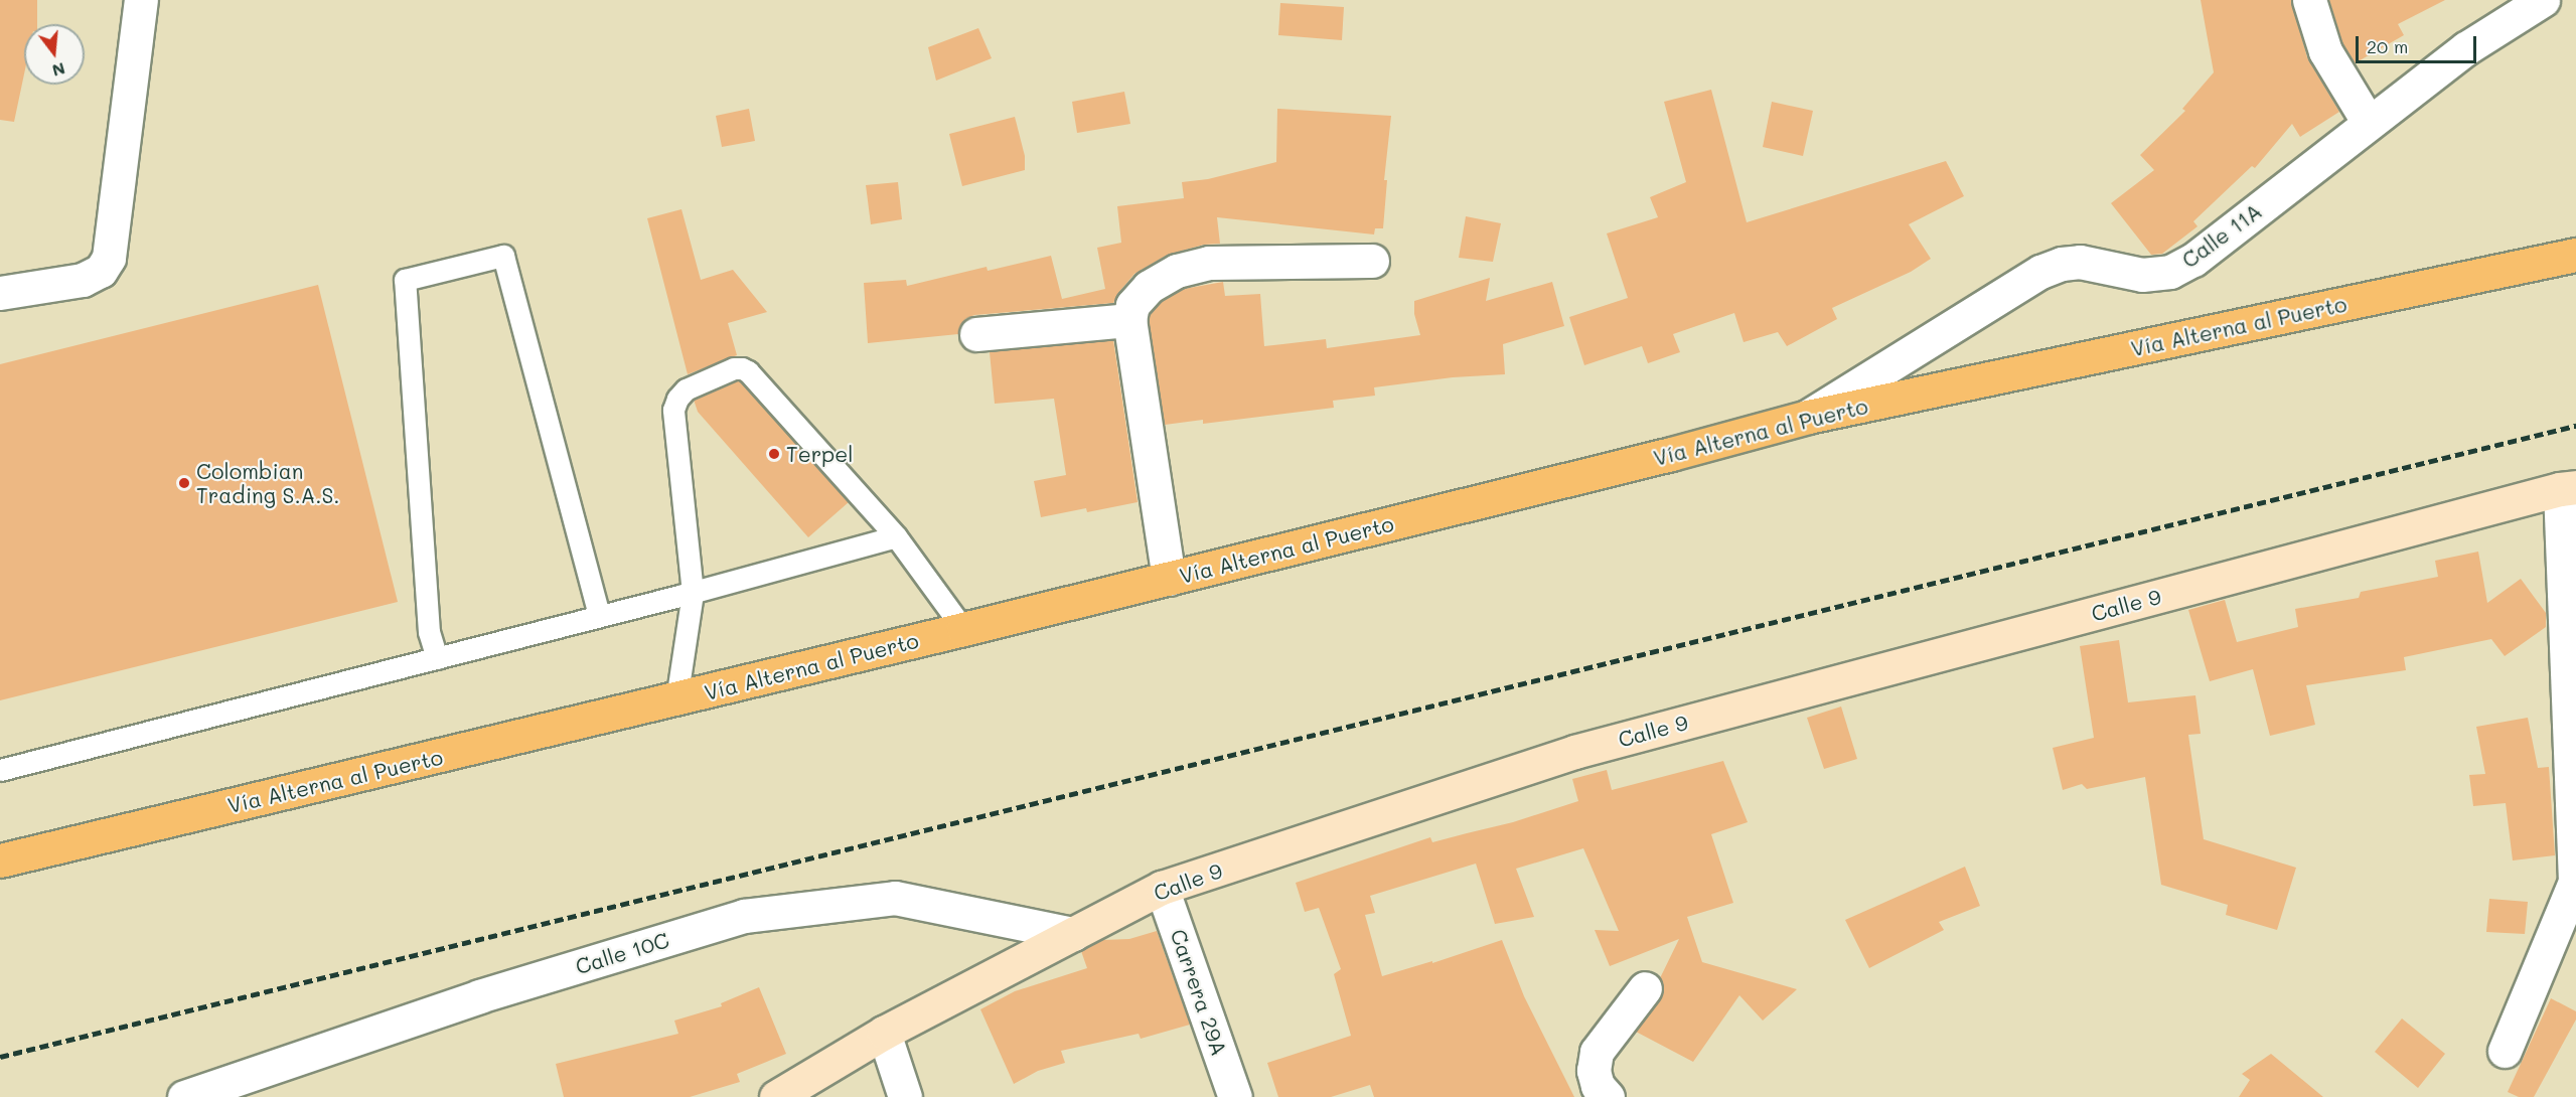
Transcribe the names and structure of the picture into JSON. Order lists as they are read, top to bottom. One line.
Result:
{"streets":{"main road":["Vía Alterna al Puerto"],"street":["Calle 11A","Calle 9","Calle 10C","Carrera 29A"]},"crossings":[["Calle 11A","Vía Alterna al Puerto"],["Calle 9","Calle 10C"],["Calle 9","Carrera 29A"]],"places":["Terpel","Colombian Trading S.A.S."],"scale_bar":"20 m","north":"bottom"}
